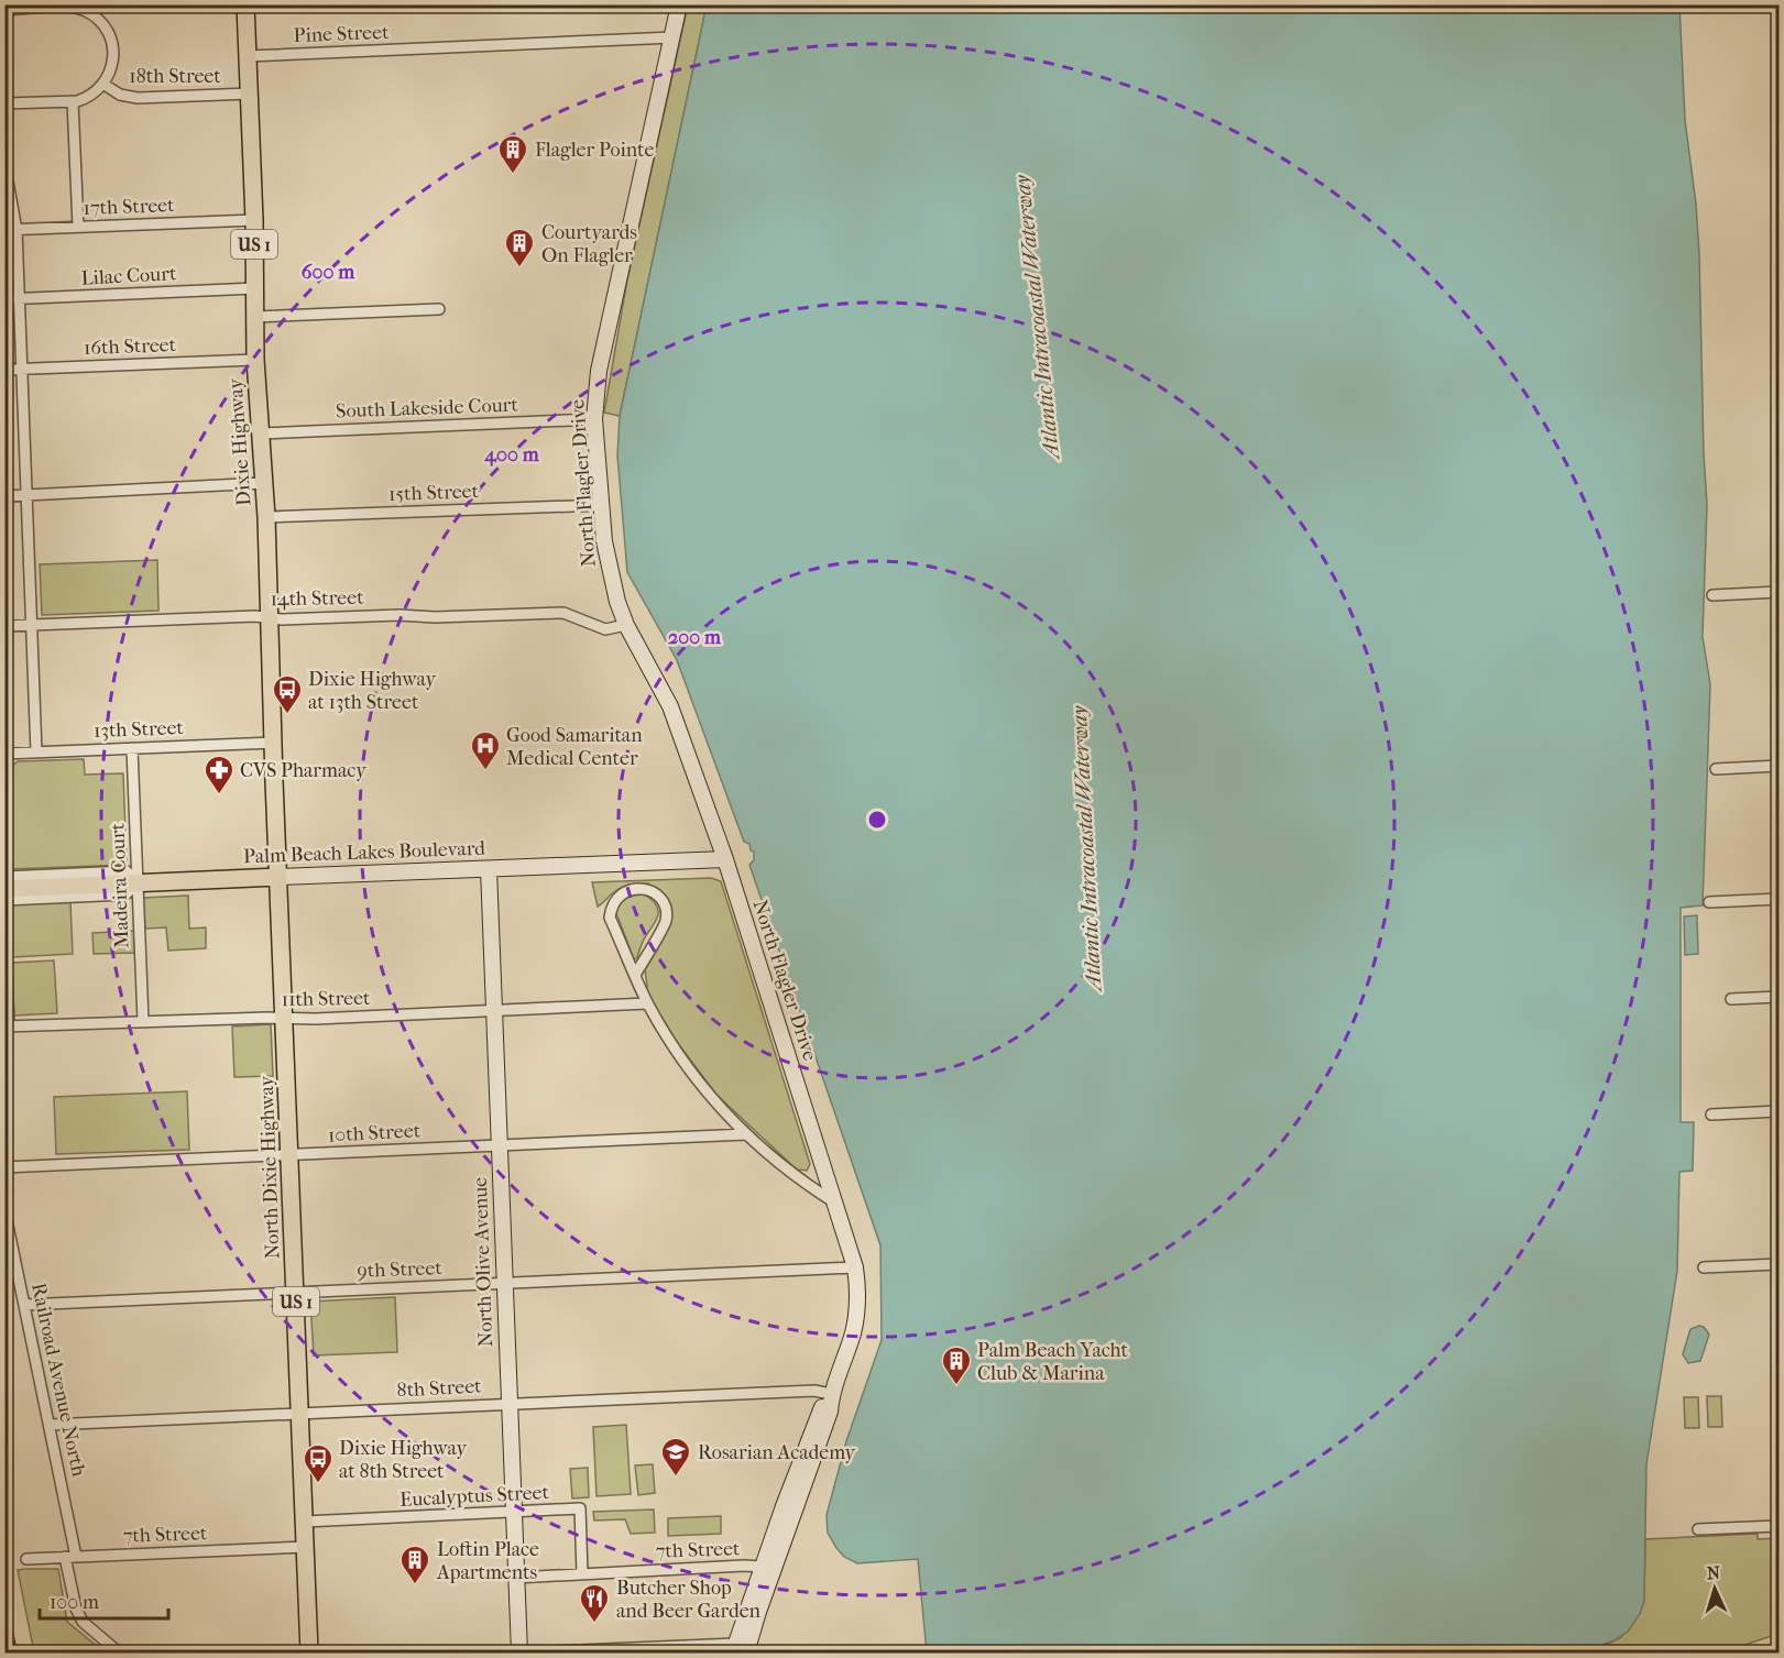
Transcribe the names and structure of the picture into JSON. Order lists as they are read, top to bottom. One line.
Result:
{"streets":{"main road":["US 1","Dixie Highway","Palm Beach Lakes Boulevard","North Dixie Highway"],"street":["Pine Street","18th Street","17th Street","Lilac Court","16th Street","South Lakeside Court","North Flagler Drive","15th Street","14th Street","13th Street","Madeira Court","11th Street","10th Street","North Olive Avenue","9th Street","Railroad Avenue North","8th Street","Eucalyptus Street","7th Street"]},"crossings":[["Pine Street","Dixie Highway"],["Pine Street","North Flagler Drive"],["18th Street","Dixie Highway"],["17th Street","Dixie Highway"],["Lilac Court","Dixie Highway"],["16th Street","Dixie Highway"],["South Lakeside Court","Dixie Highway"],["South Lakeside Court","North Flagler Drive"],["Dixie Highway","15th Street"],["Dixie Highway","14th Street"],["Dixie Highway","13th Street"],["Dixie Highway","Palm Beach Lakes Boulevard"],["Dixie Highway","North Dixie Highway"],["North Flagler Drive","15th Street"],["North Flagler Drive","14th Street"],["North Flagler Drive","Palm Beach Lakes Boulevard"],["North Flagler Drive","9th Street"],["North Flagler Drive","8th Street"],["North Flagler Drive","7th Street"],["13th Street","Madeira Court"],["Palm Beach Lakes Boulevard","Madeira Court"],["Palm Beach Lakes Boulevard","North Dixie Highway"],["Palm Beach Lakes Boulevard","North Olive Avenue"],["Madeira Court","11th Street"],["11th Street","North Dixie Highway"],["11th Street","North Olive Avenue"],["10th Street","North Dixie Highway"],["10th Street","North Olive Avenue"],["North Dixie Highway","9th Street"],["North Dixie Highway","8th Street"],["North Dixie Highway","Eucalyptus Street"],["North Dixie Highway","7th Street"],["North Olive Avenue","9th Street"],["North Olive Avenue","8th Street"],["North Olive Avenue","Eucalyptus Street"],["North Olive Avenue","7th Street"],["9th Street","Railroad Avenue North"],["Railroad Avenue North","8th Street"],["Railroad Avenue North","7th Street"],["Eucalyptus Street","7th Street"]],"water":["Atlantic Intracoastal Waterway"],"places":{"building":["Flagler Pointe","Courtyards On Flagler","Palm Beach Yacht Club & Marina","Loftin Place Apartments"],"bus stop":["Dixie Highway at 13th Street","Dixie Highway at 8th Street"],"hospital":["Good Samaritan Medical Center"],"pharmacy":["CVS Pharmacy"],"school or university":["Rosarian Academy"],"restaurant":["Butcher Shop and Beer Garden"]},"scale_bar":"100 m","north":"top","rings":["600 m","400 m","200 m"]}
